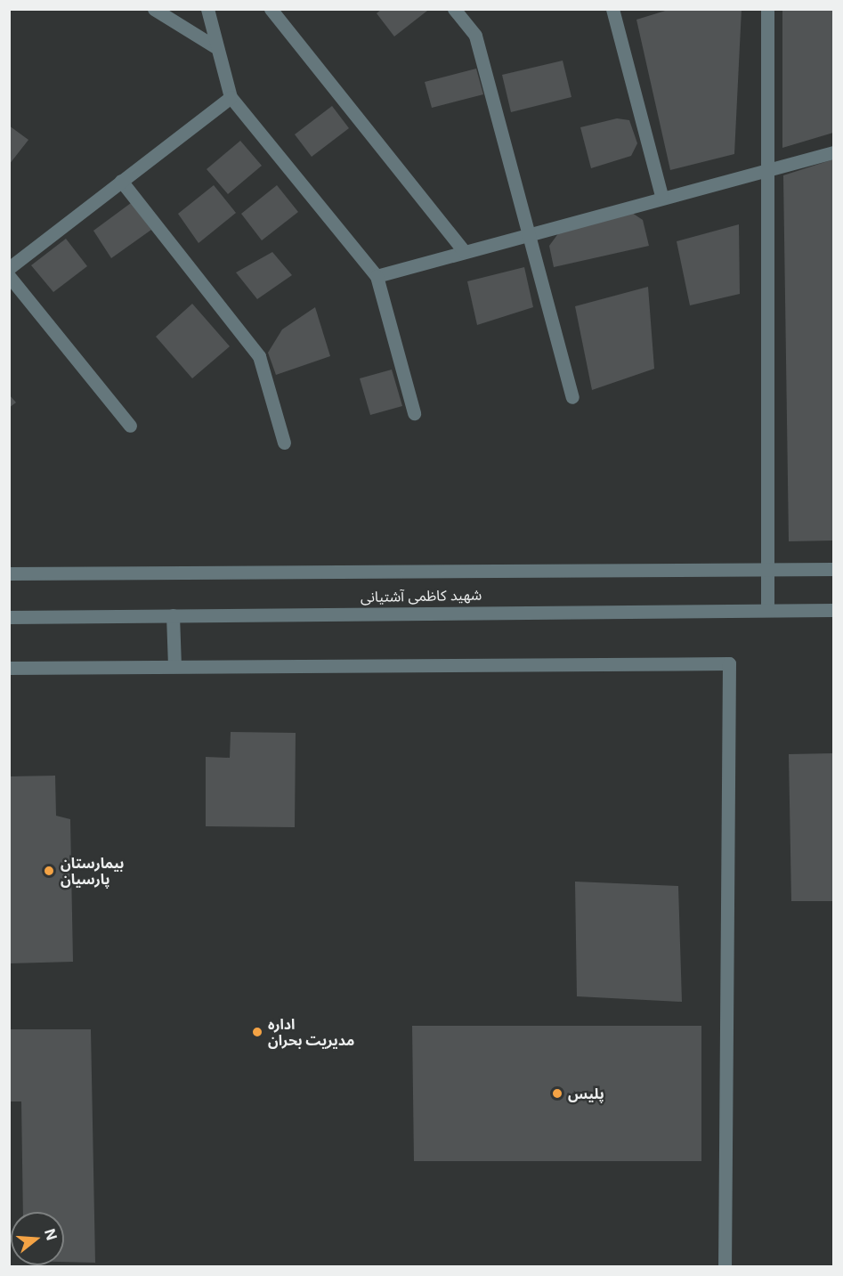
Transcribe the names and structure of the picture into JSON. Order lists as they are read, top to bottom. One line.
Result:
{"streets":{"street":["شهید کاظمی آشتیانی"]},"places":["بیمارستان پارسیان","اداره مدیریت بحران","پلیس"],"north":"right"}
